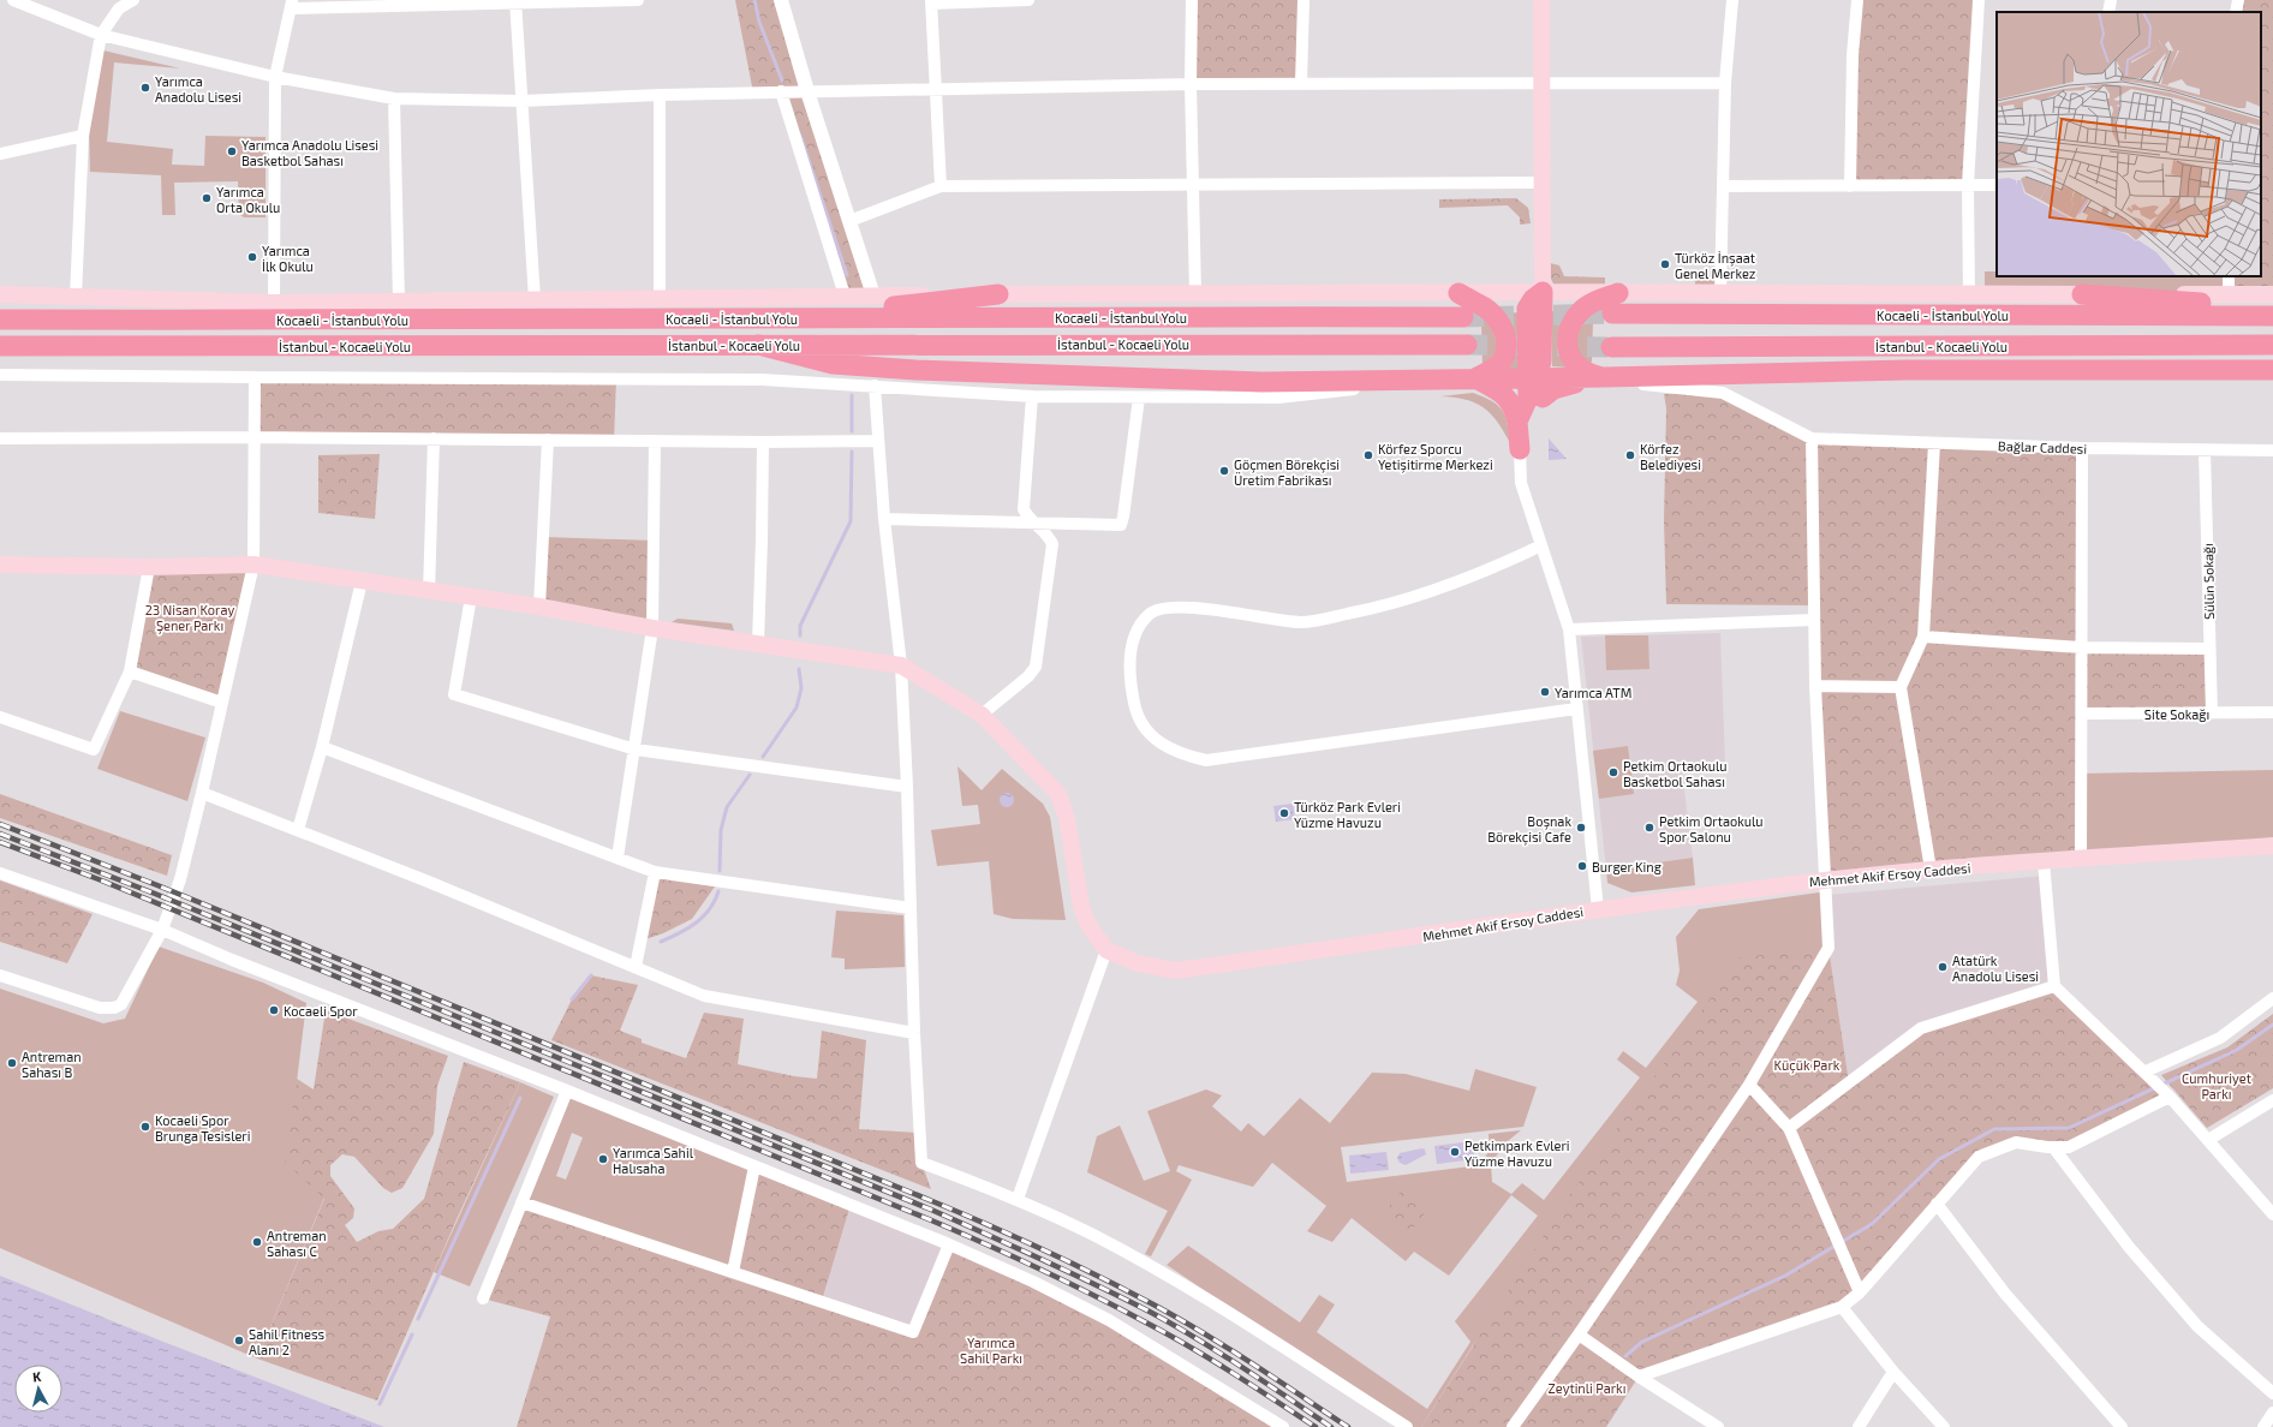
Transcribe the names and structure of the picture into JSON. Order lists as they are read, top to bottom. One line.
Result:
{"streets":{"highway":["Kocaeli - İstanbul Yolu","İstanbul - Kocaeli Yolu"],"main road":["Mehmet Akif Ersoy Caddesi"],"street":["Bağlar Caddesi","Sülün Sokağı","Site Sokağı"]},"crossings":[["Bağlar Caddesi","Sülün Sokağı"],["Sülün Sokağı","Site Sokağı"]],"parks":["23 Nisan Koray Şener Parkı","Küçük Park","Cumhuriyet Parkı","Yarımca Sahil Parkı","Zeytinli Parkı"],"places":["Yarımca Anadolu Lisesi","Yarımca Anadolu Lisesi Basketbol Sahası","Yarımca Orta Okulu","Yarımca İlk Okulu","Türköz İnşaat Genel Merkez","Körfez Sporcu Yetişitirme Merkezi","Körfez Belediyesi","Göçmen Börekçisi Üretim Fabrikası","Yarımca ATM","Petkim Ortaokulu Basketbol Sahası","Türköz Park Evleri Yüzme Havuzu","Boşnak Börekçisi Cafe","Petkim Ortaokulu Spor Salonu","Burger King","Atatürk Anadolu Lisesi","Kocaeli Spor","Antreman Sahası B","Kocaeli Spor Brunga Tesisleri","Petkimpark Evleri Yüzme Havuzu","Yarımca Sahil Halısaha","Antreman Sahası C","Sahil Fitness Alanı 2"],"north":"top"}
